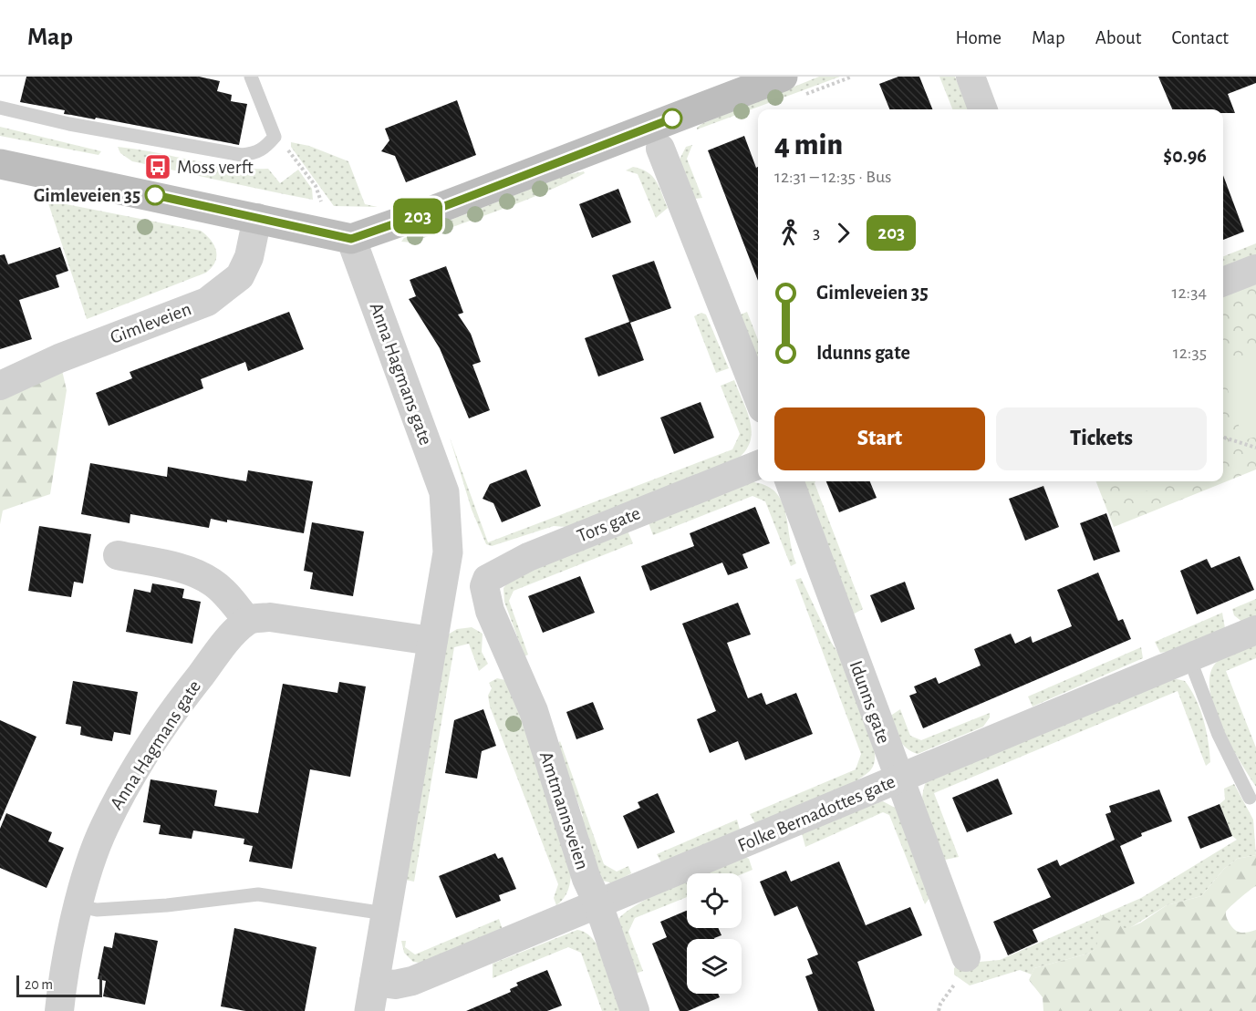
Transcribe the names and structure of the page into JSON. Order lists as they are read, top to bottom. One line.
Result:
{"streets":{"street":["Gimleveien","Anna Hagmans gate","Tors gate","Idunns gate","Amtmannsveien","Folke Bernadottes gate"]},"crossings":[["Anna Hagmans gate","Folke Bernadottes gate"],["Tors gate","Amtmannsveien"],["Idunns gate","Folke Bernadottes gate"],["Amtmannsveien","Folke Bernadottes gate"]],"places":{"bus stop":["Moss verft"],"other":["Gimleveien 35"]},"lines":["bus line 203"],"scale_bar":"20 m","page":{"header":"Map","nav":["Home","Map","About","Contact"],"on_map":"203","heading":["4 min","12:31 – 12:35 · Bus","$0.96"],"legs":["3","203"],"list":[{"name":"Gimleveien 35","value":"12:34"},{"name":"Idunns gate","value":"12:35"}],"buttons":["Start","Tickets"],"scale":"20 m"}}
